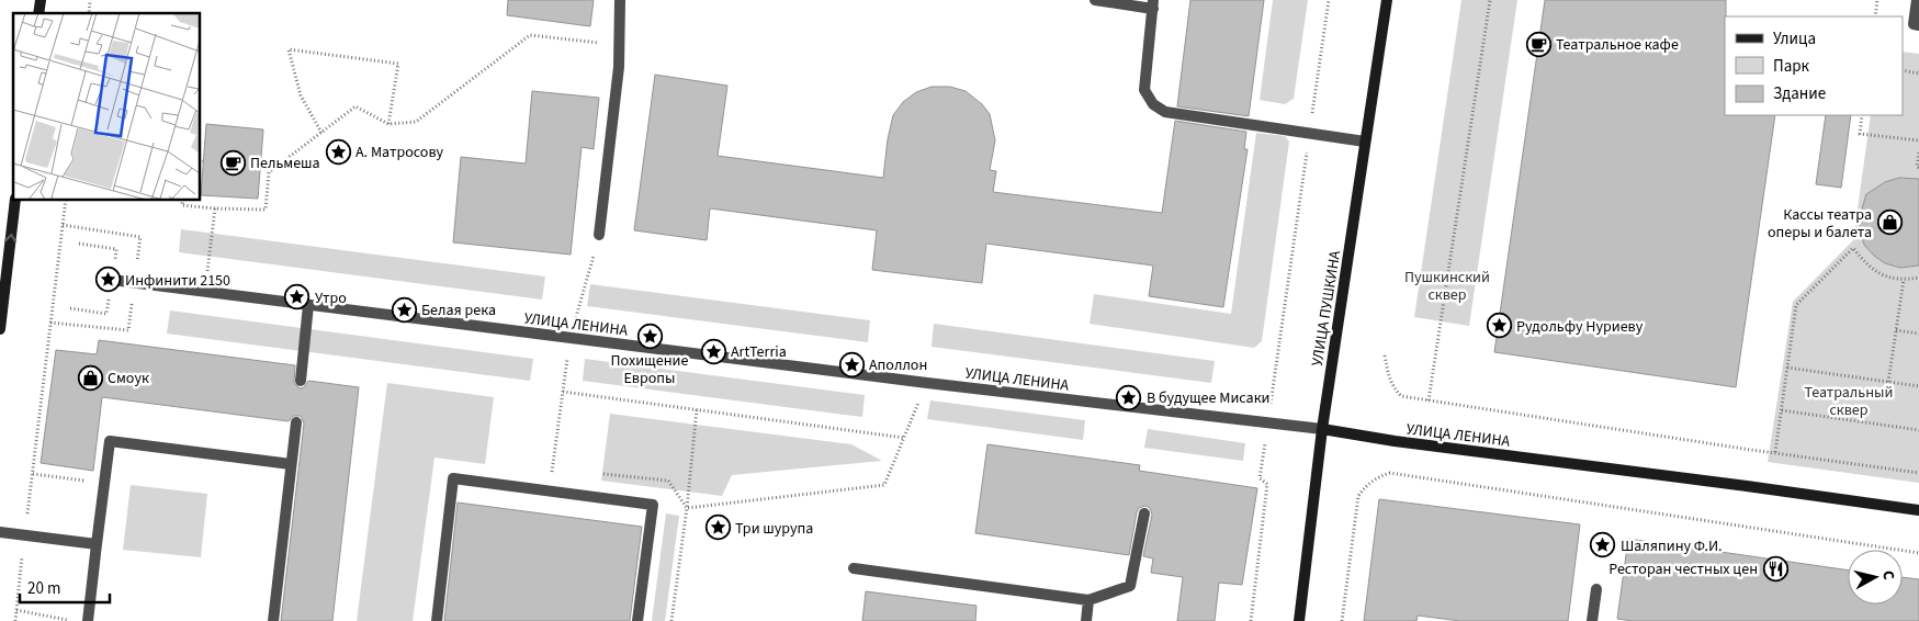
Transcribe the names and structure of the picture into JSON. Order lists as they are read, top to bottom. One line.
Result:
{"streets":{"main road":["УЛИЦА ПУШКИНА","УЛИЦА ЛЕНИНА"]},"crossings":[["УЛИЦА ПУШКИНА","УЛИЦА ЛЕНИНА"]],"parks":["Пушкинский сквер","Театральный сквер"],"places":{"cafe":["Театральное кафе","Пельмеша"],"place":["А. Матросову","Инфинити 2150","Утро","Белая река","Рудольфу Нуриеву","Похищение Европы","ArtTerria","Аполлон","В будущее Мисаки","Три шурупа","Шаляпину Ф.И."],"shop":["Кассы театра оперы и балета","Смоук"],"restaurant":["Ресторан честных цен"]},"legend":["Улица","Парк","Здание"],"scale_bar":"20 m","north":"right"}
